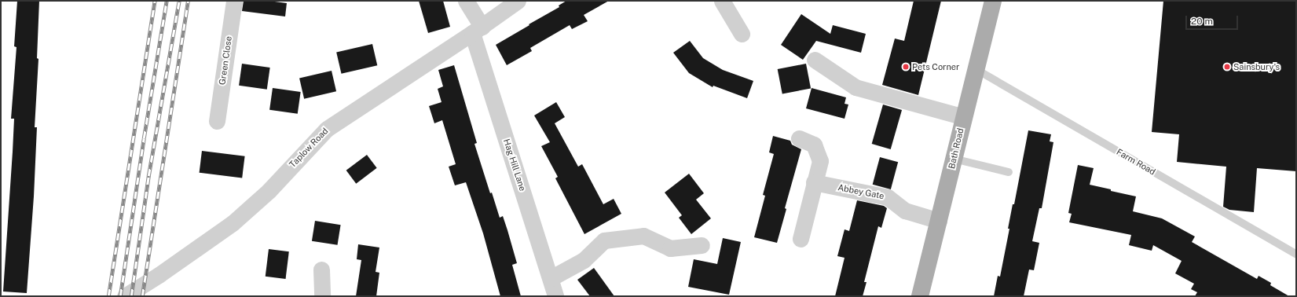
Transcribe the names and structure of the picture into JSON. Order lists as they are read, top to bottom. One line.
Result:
{"streets":{"main road":["Bath Road"],"street":["Green Close","Taplow Road","Hag Hill Lane","Abbey Gate"],"lane":["Farm Road"]},"crossings":[["Taplow Road","Hag Hill Lane"],["Bath Road","Farm Road"],["Bath Road","Abbey Gate"]],"places":["Pets Corner","Sainsbury's"],"scale_bar":"20 m"}
